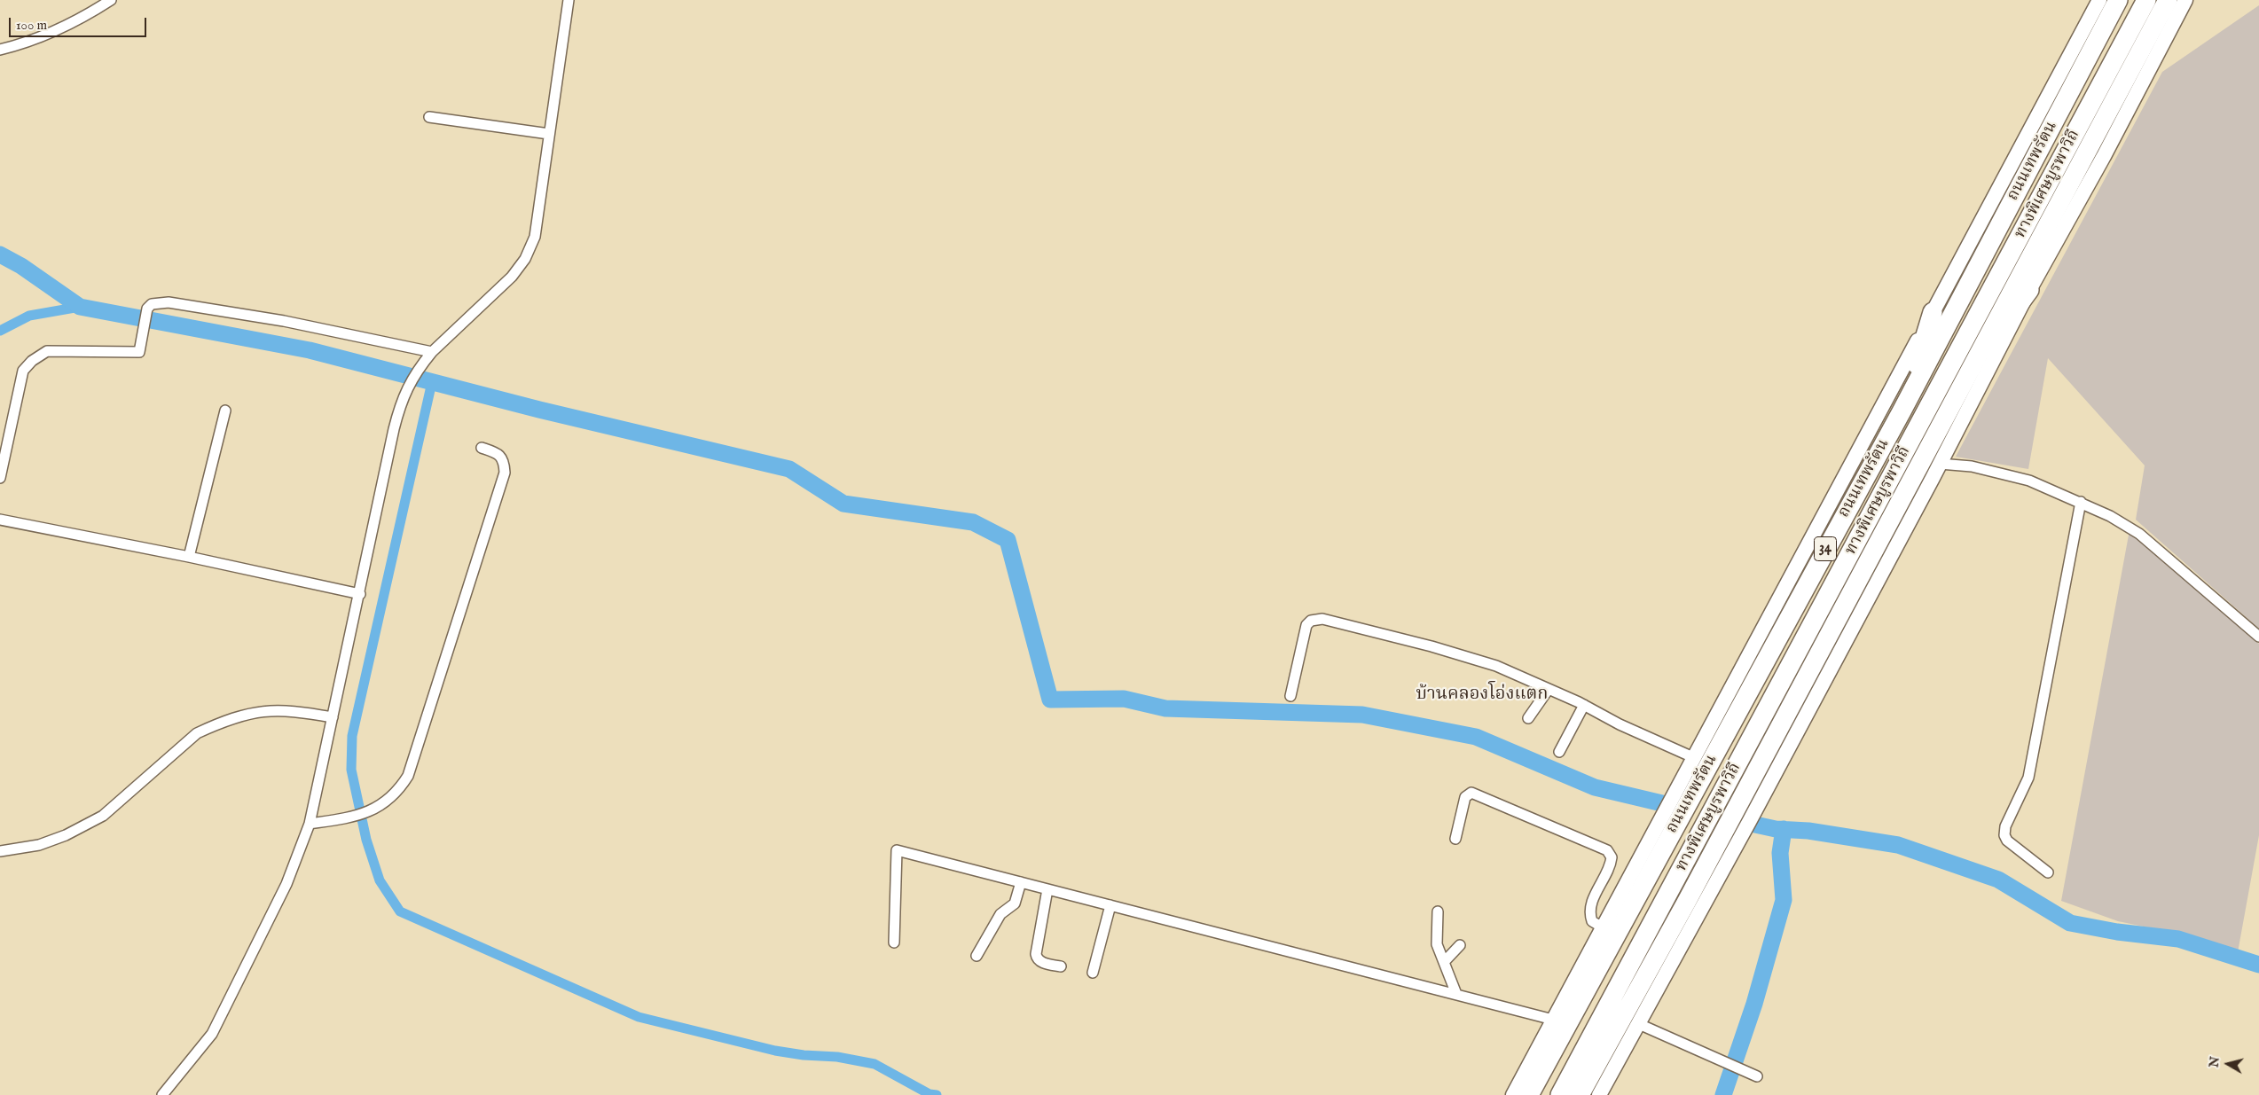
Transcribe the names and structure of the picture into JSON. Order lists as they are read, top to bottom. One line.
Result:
{"streets":{"highway":["ถนนเทพรัตน","ทางพิเศษบูรพาวิถี","34"]},"districts":["บ้านคลองโอ่งแตก"],"scale_bar":"100 m","north":"left"}
